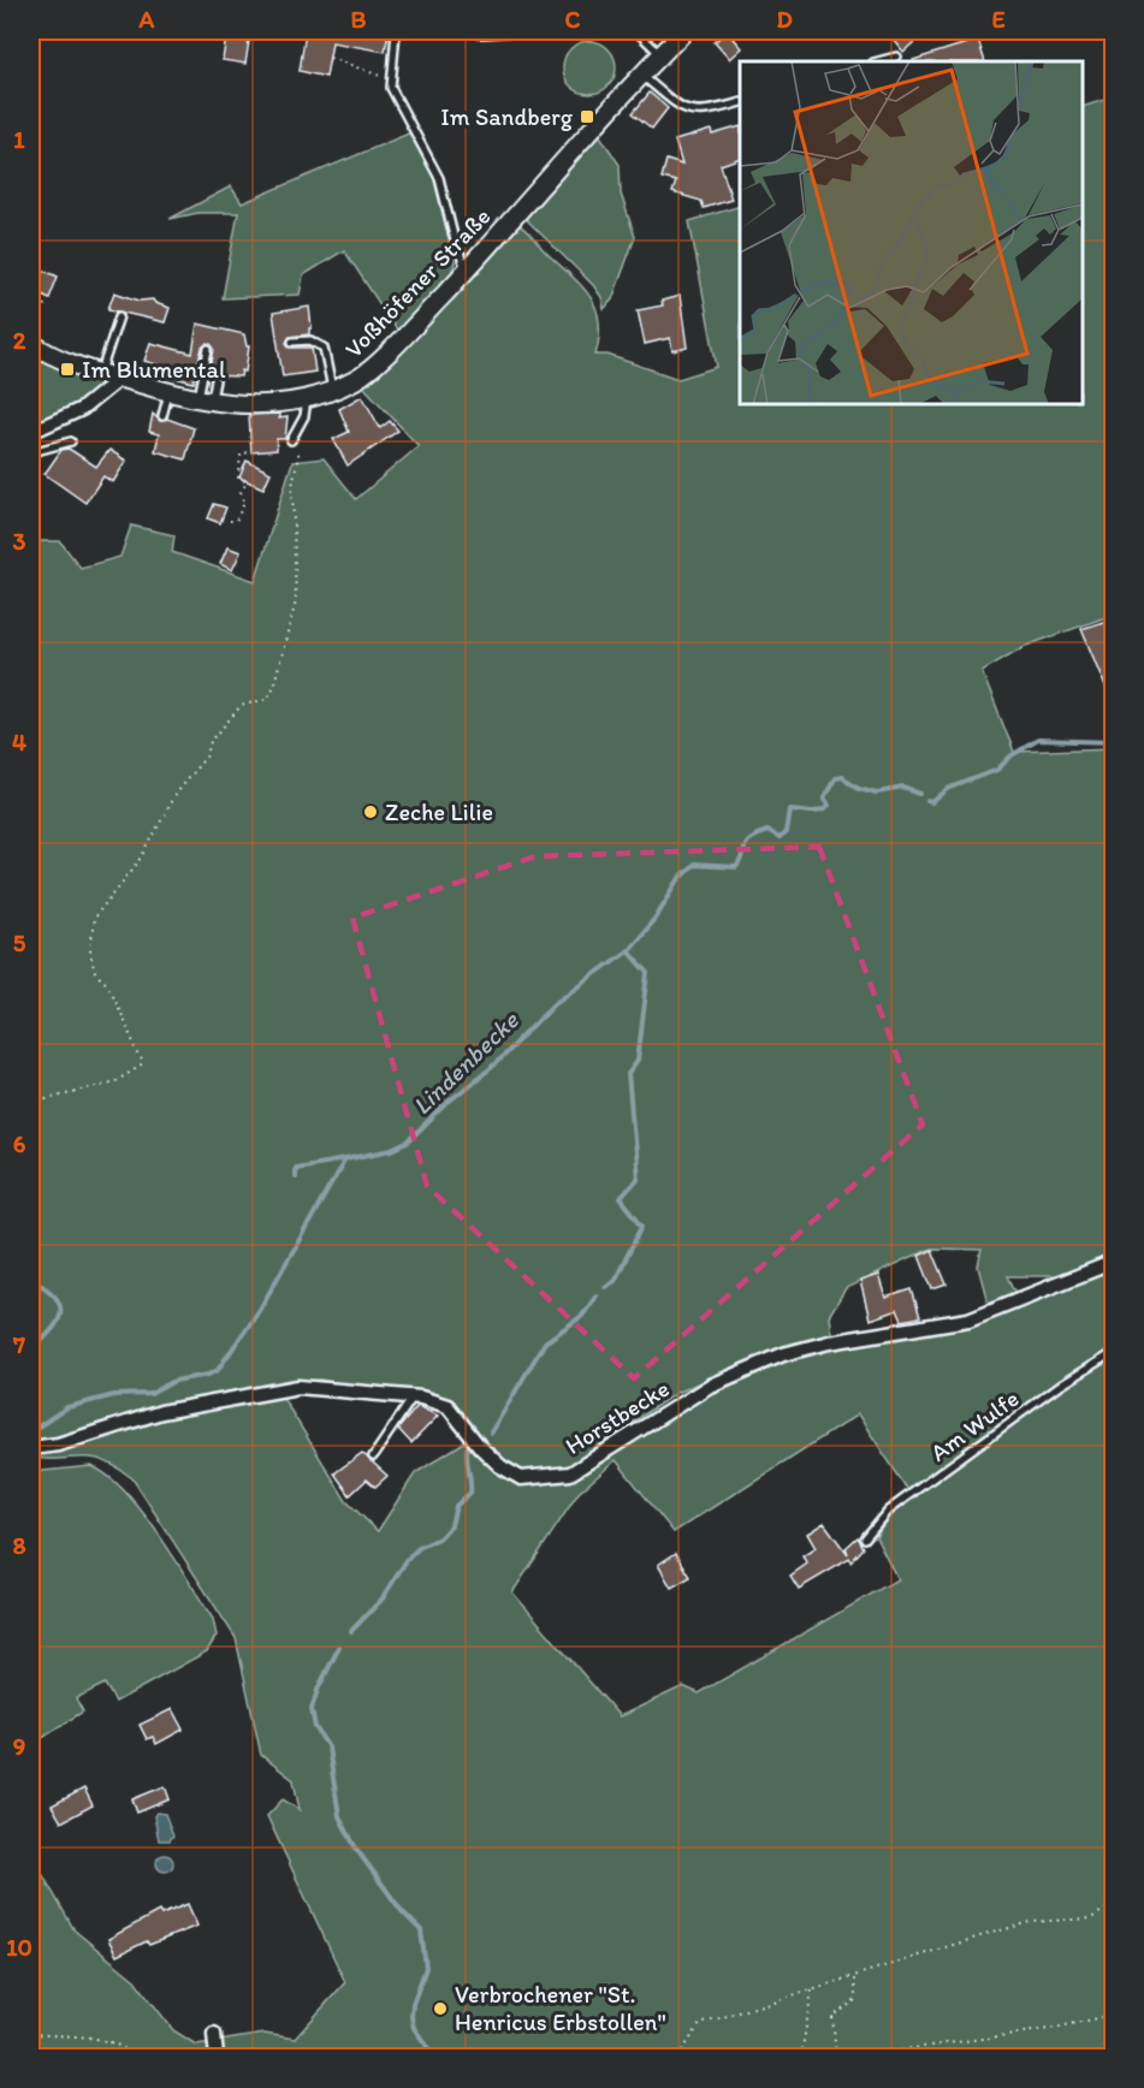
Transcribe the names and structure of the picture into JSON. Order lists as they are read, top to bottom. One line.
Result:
{"streets":{"street":["Voßhöfener Straße","Horstbecke"],"lane":["Am Wulfe"]},"water":["Lindenbecke"],"places":{"transit":["Im Sandberg","Im Blumental"],"other":["Zeche Lilie","Verbrochener \"St. Henricus Erbstollen\""]},"grid":{"columns":["A","B","C","D","E"],"rows":["1","2","3","4","5","6","7","8","9","10"]}}
